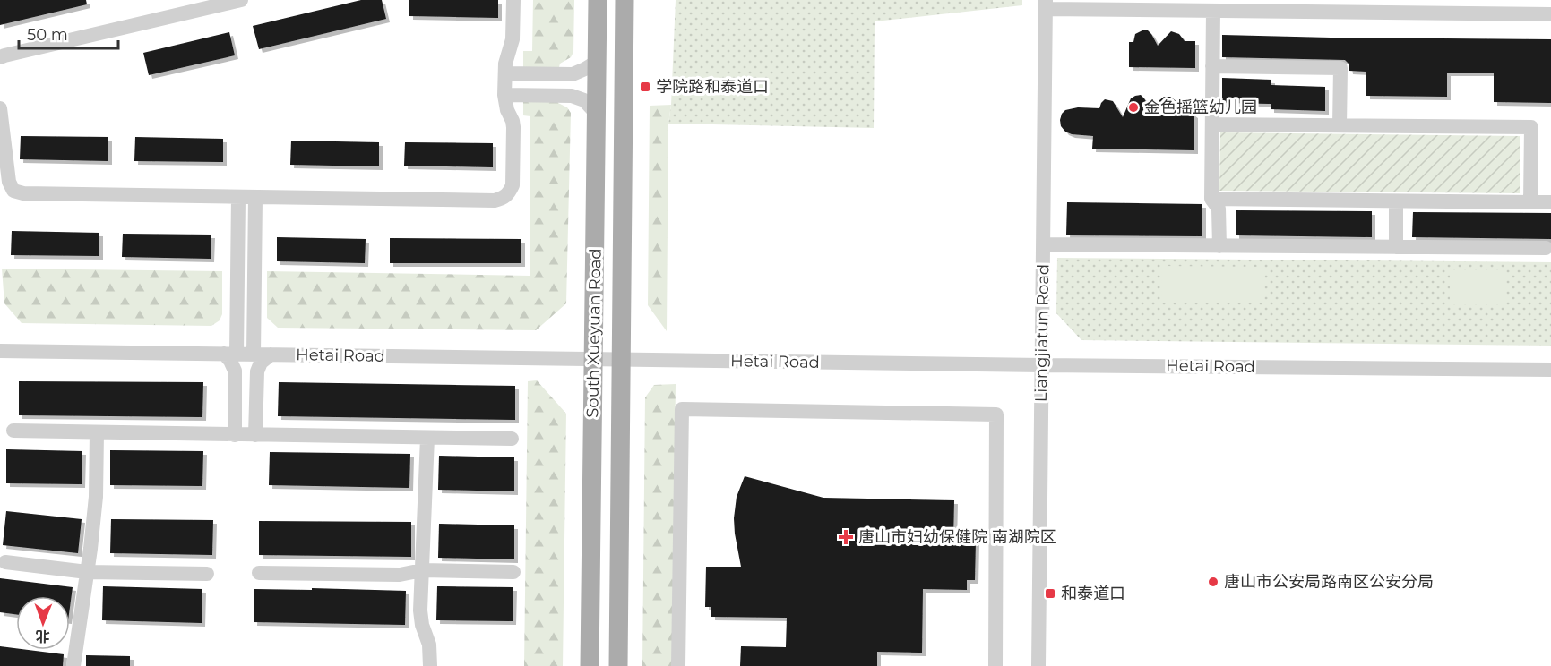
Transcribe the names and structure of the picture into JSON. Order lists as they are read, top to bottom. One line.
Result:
{"streets":{"main road":["South Xueyuan Road"],"street":["Liangjiatun Road","Hetai Road"]},"crossings":[["South Xueyuan Road","Hetai Road"],["Liangjiatun Road","Hetai Road"]],"places":{"transit":["学院路和泰道口","和泰道口"],"other":["金色摇篮幼儿园","唐山市公安局路南区公安分局"],"health":["唐山市妇幼保健院 南湖院区"]},"scale_bar":"50 m","north":"bottom"}
